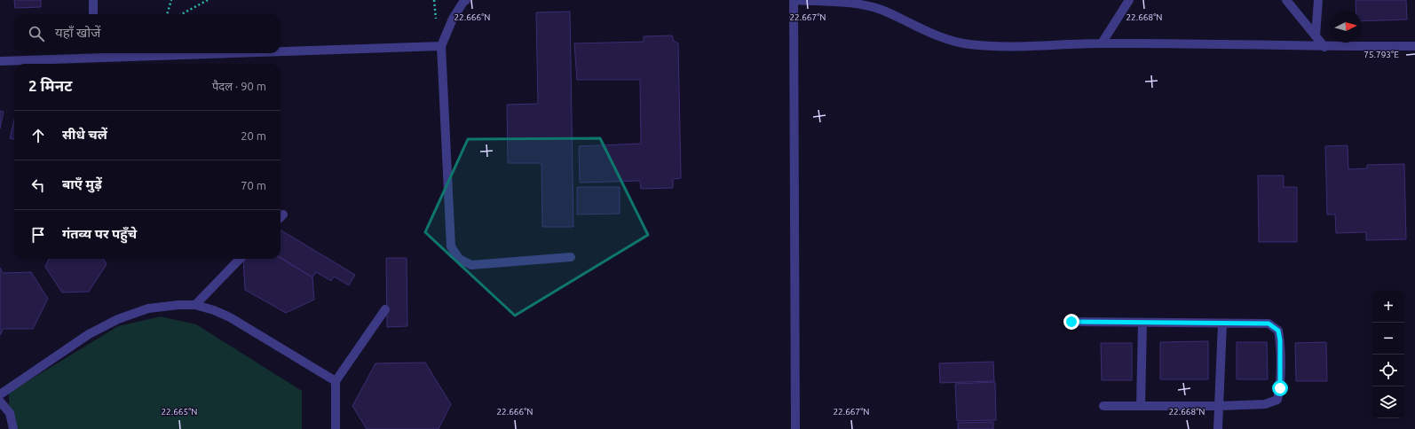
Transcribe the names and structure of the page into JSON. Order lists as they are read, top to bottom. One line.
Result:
{"north":"right","page":{"search":"यहाँ खोजें","heading":["2 मिनट","पैदल · 90 m"],"list":[["सीधे चलें","20 m"],["बाएँ मुड़ें","70 m"],"गंतव्य पर पहुँचे"],"map_buttons":["+","−"]},"coordinates":["22.666°N","22.667°N","22.668°N","75.793°E","22.665°N"]}
